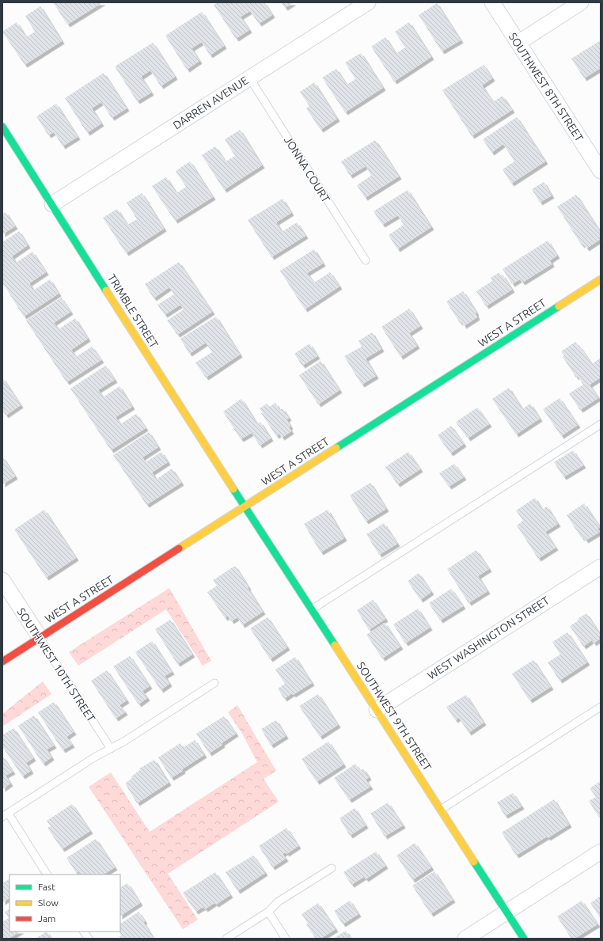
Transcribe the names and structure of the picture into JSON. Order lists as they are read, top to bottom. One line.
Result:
{"streets":{"street":["SOUTHWEST 8TH STREET","DARREN AVENUE","TRIMBLE STREET","WEST A STREET","WEST WASHINGTON STREET","SOUTHWEST 10TH STREET","SOUTHWEST 9TH STREET"],"lane":["JONNA COURT"]},"crossings":[["DARREN AVENUE","JONNA COURT"],["DARREN AVENUE","TRIMBLE STREET"],["TRIMBLE STREET","WEST A STREET"],["TRIMBLE STREET","SOUTHWEST 9TH STREET"],["WEST A STREET","SOUTHWEST 10TH STREET"],["WEST A STREET","SOUTHWEST 9TH STREET"],["WEST WASHINGTON STREET","SOUTHWEST 9TH STREET"]],"legend":["Fast","Slow","Jam"]}
